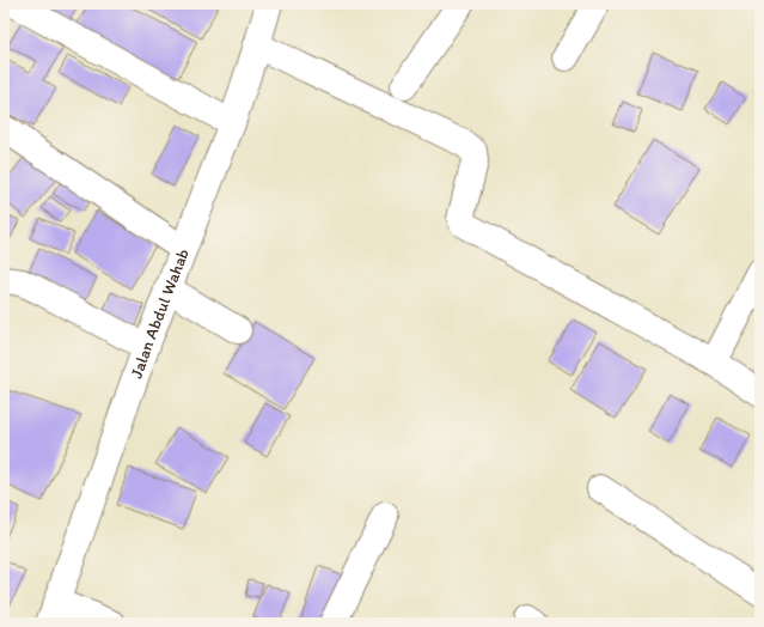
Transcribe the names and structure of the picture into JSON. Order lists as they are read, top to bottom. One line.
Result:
{"streets":{"street":["Jalan Abdul Wahab"]}}
